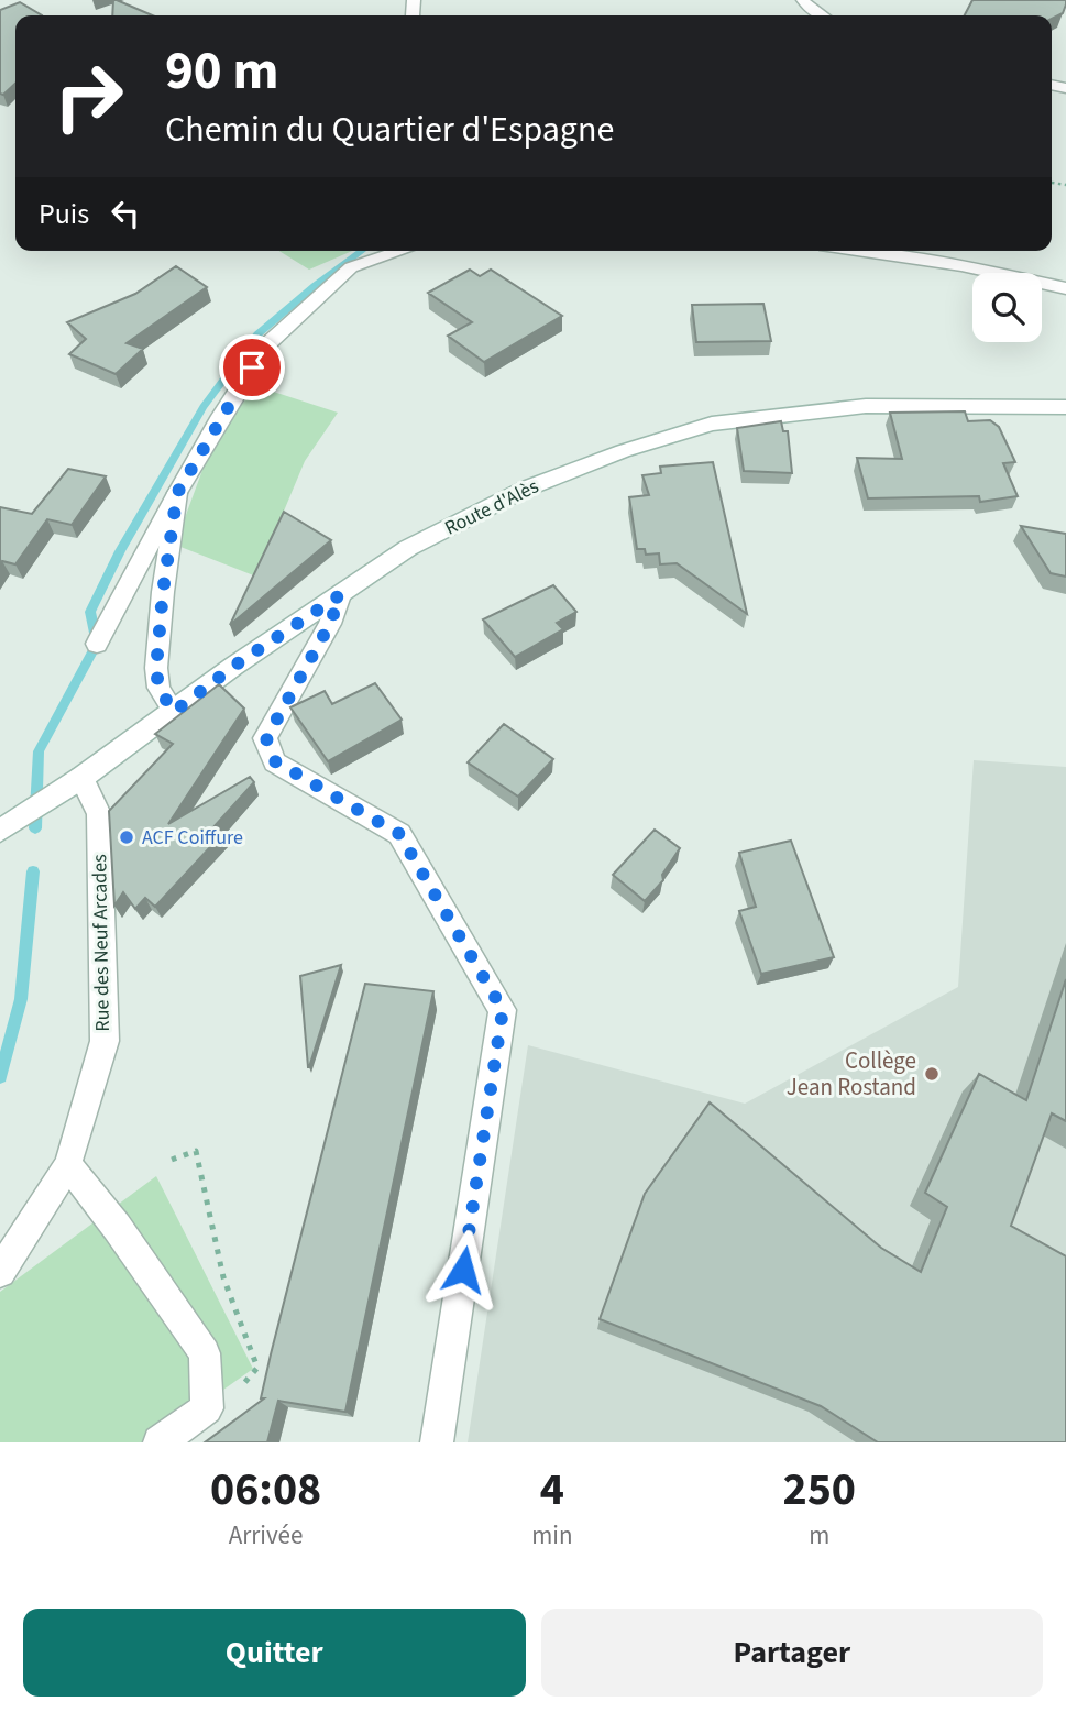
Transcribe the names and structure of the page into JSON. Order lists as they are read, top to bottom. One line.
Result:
{"streets":{"street":["Route d'Alès","Rue des Neuf Arcades"]},"crossings":[["Route d'Alès","Rue des Neuf Arcades"]],"places":["ACF Coiffure","Collège Jean Rostand"],"page":{"turn":["90 m","Chemin du Quartier d'Espagne"],"then":"Puis","eta":["06:08","Arrivée","4","min","250","m"],"buttons":["Quitter","Partager"]}}
